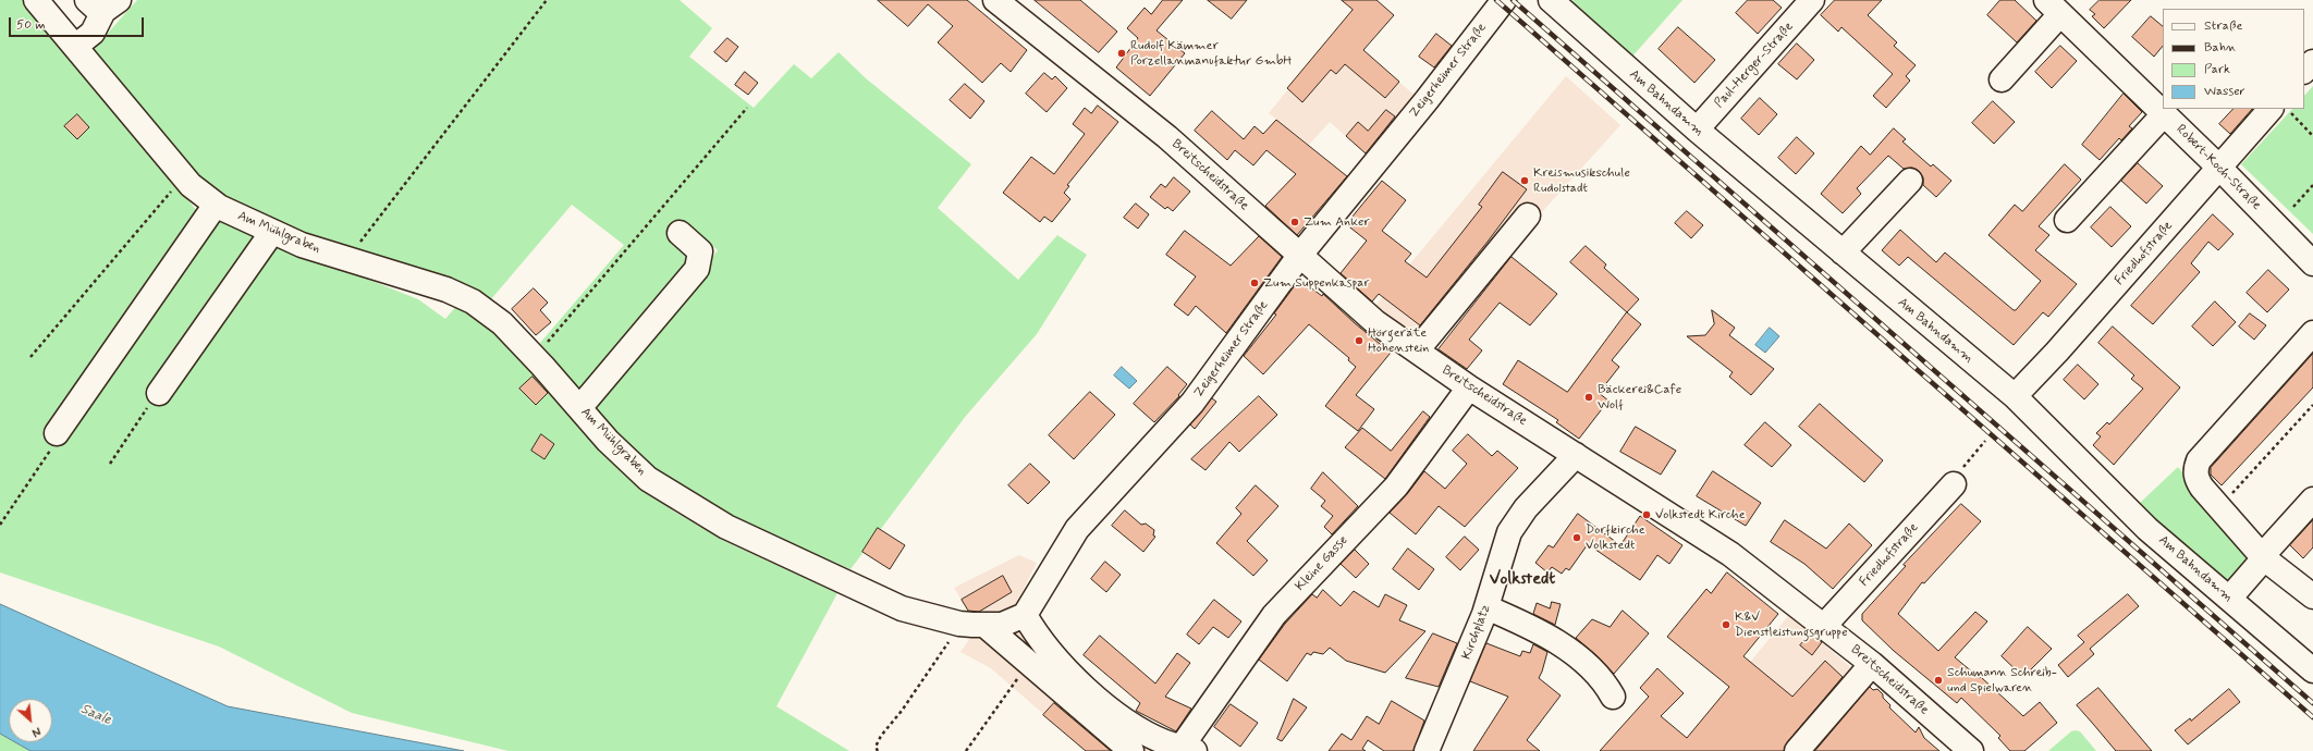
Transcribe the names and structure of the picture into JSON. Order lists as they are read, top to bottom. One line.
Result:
{"streets":{"street":["Paul-Herger-Straße","Zeigerheimer Straße","Am Bahndamm","Robert-Koch-Straße","Breitscheidstraße","Am Mühlgraben","Friedhofstraße","Kleine Gasse","Kirchplatz"]},"crossings":[["Paul-Herger-Straße","Am Bahndamm"],["Zeigerheimer Straße","Breitscheidstraße"],["Zeigerheimer Straße","Am Mühlgraben"],["Am Bahndamm","Friedhofstraße"],["Robert-Koch-Straße","Friedhofstraße"],["Breitscheidstraße","Friedhofstraße"],["Breitscheidstraße","Kleine Gasse"],["Breitscheidstraße","Kirchplatz"]],"districts":["Volkstedt"],"water":["Saale"],"places":["Rudolf Kämmer Porzellanmanufaktur GmbH","Kreismusikschule Rudolstadt","Zum Anker","Zum Suppenkaspar","Hörgeräte Hohenstein","Bäckerei&Cafe Wolf","Volkstedt Kirche","Dorfkirche Volkstedt","K&V Dienstleistungsgruppe","Schumann Schreib- und Spielwaren"],"legend":["Straße","Bahn","Park","Wasser"],"scale_bar":"50 m","north":"bottom right"}
